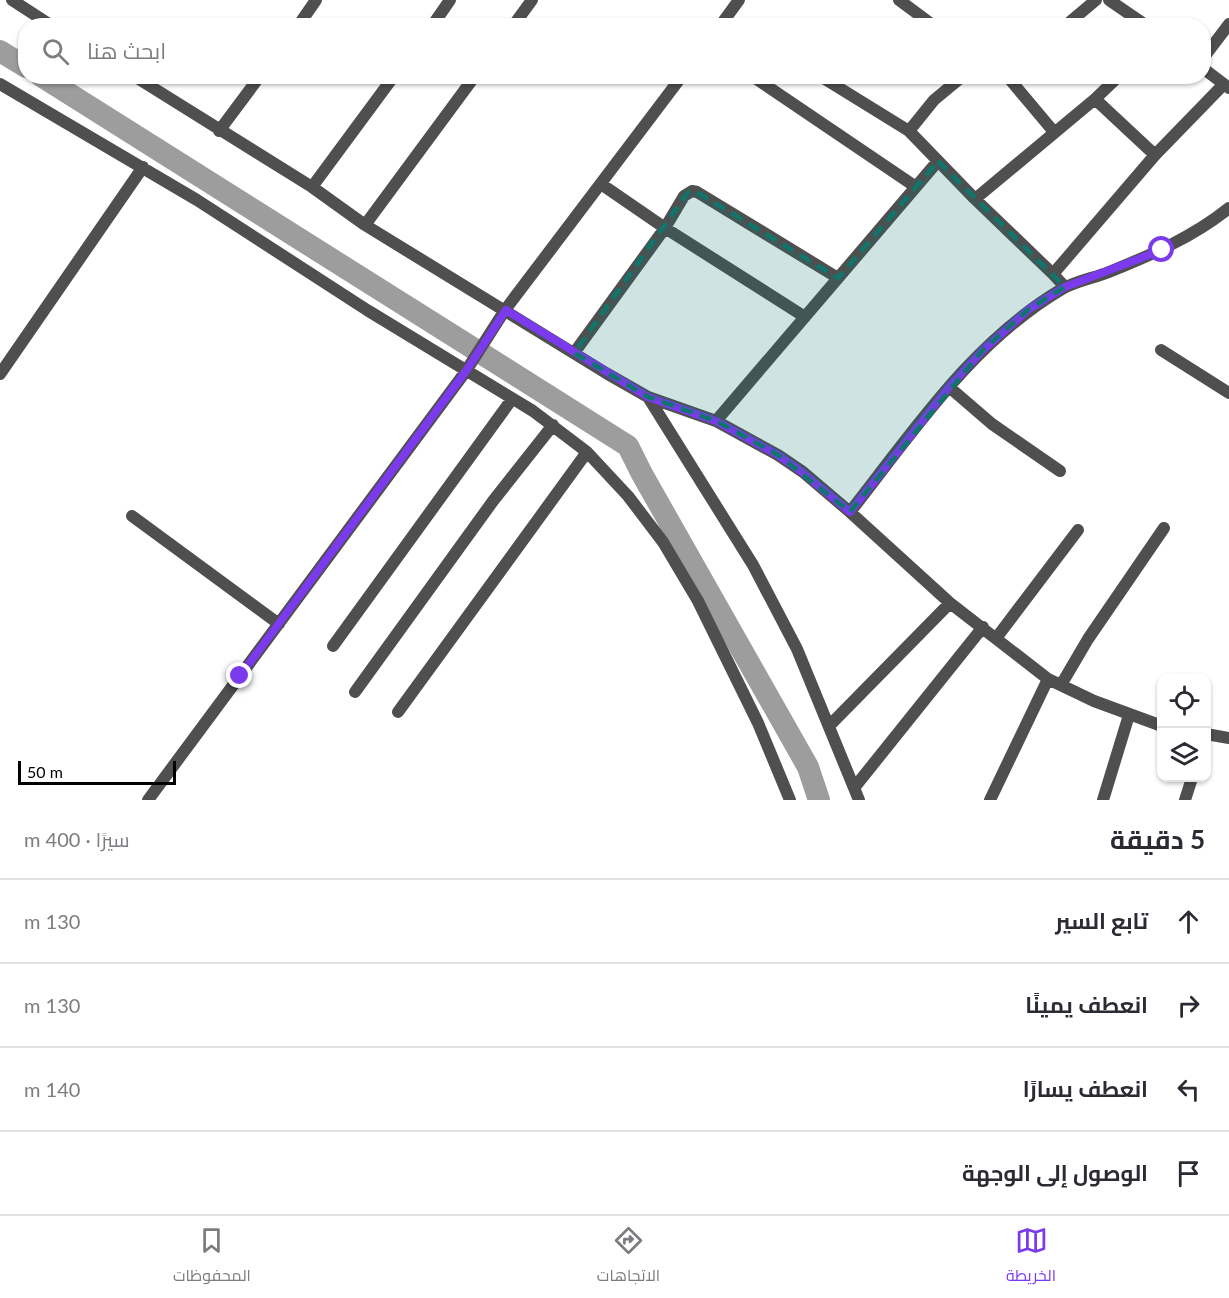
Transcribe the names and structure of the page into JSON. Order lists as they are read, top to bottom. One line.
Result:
{"scale_bar":"50 m","page":{"search":"ابحث هنا","scale":"50 m","heading":["5 دقيقة","سيرًا · 400 m"],"list":[["تابع السير","130 m"],["انعطف يمينًا","130 m"],["انعطف يسارًا","140 m"],"الوصول إلى الوجهة"],"nav":["الخريطة","الاتجاهات","المحفوظات"]}}
